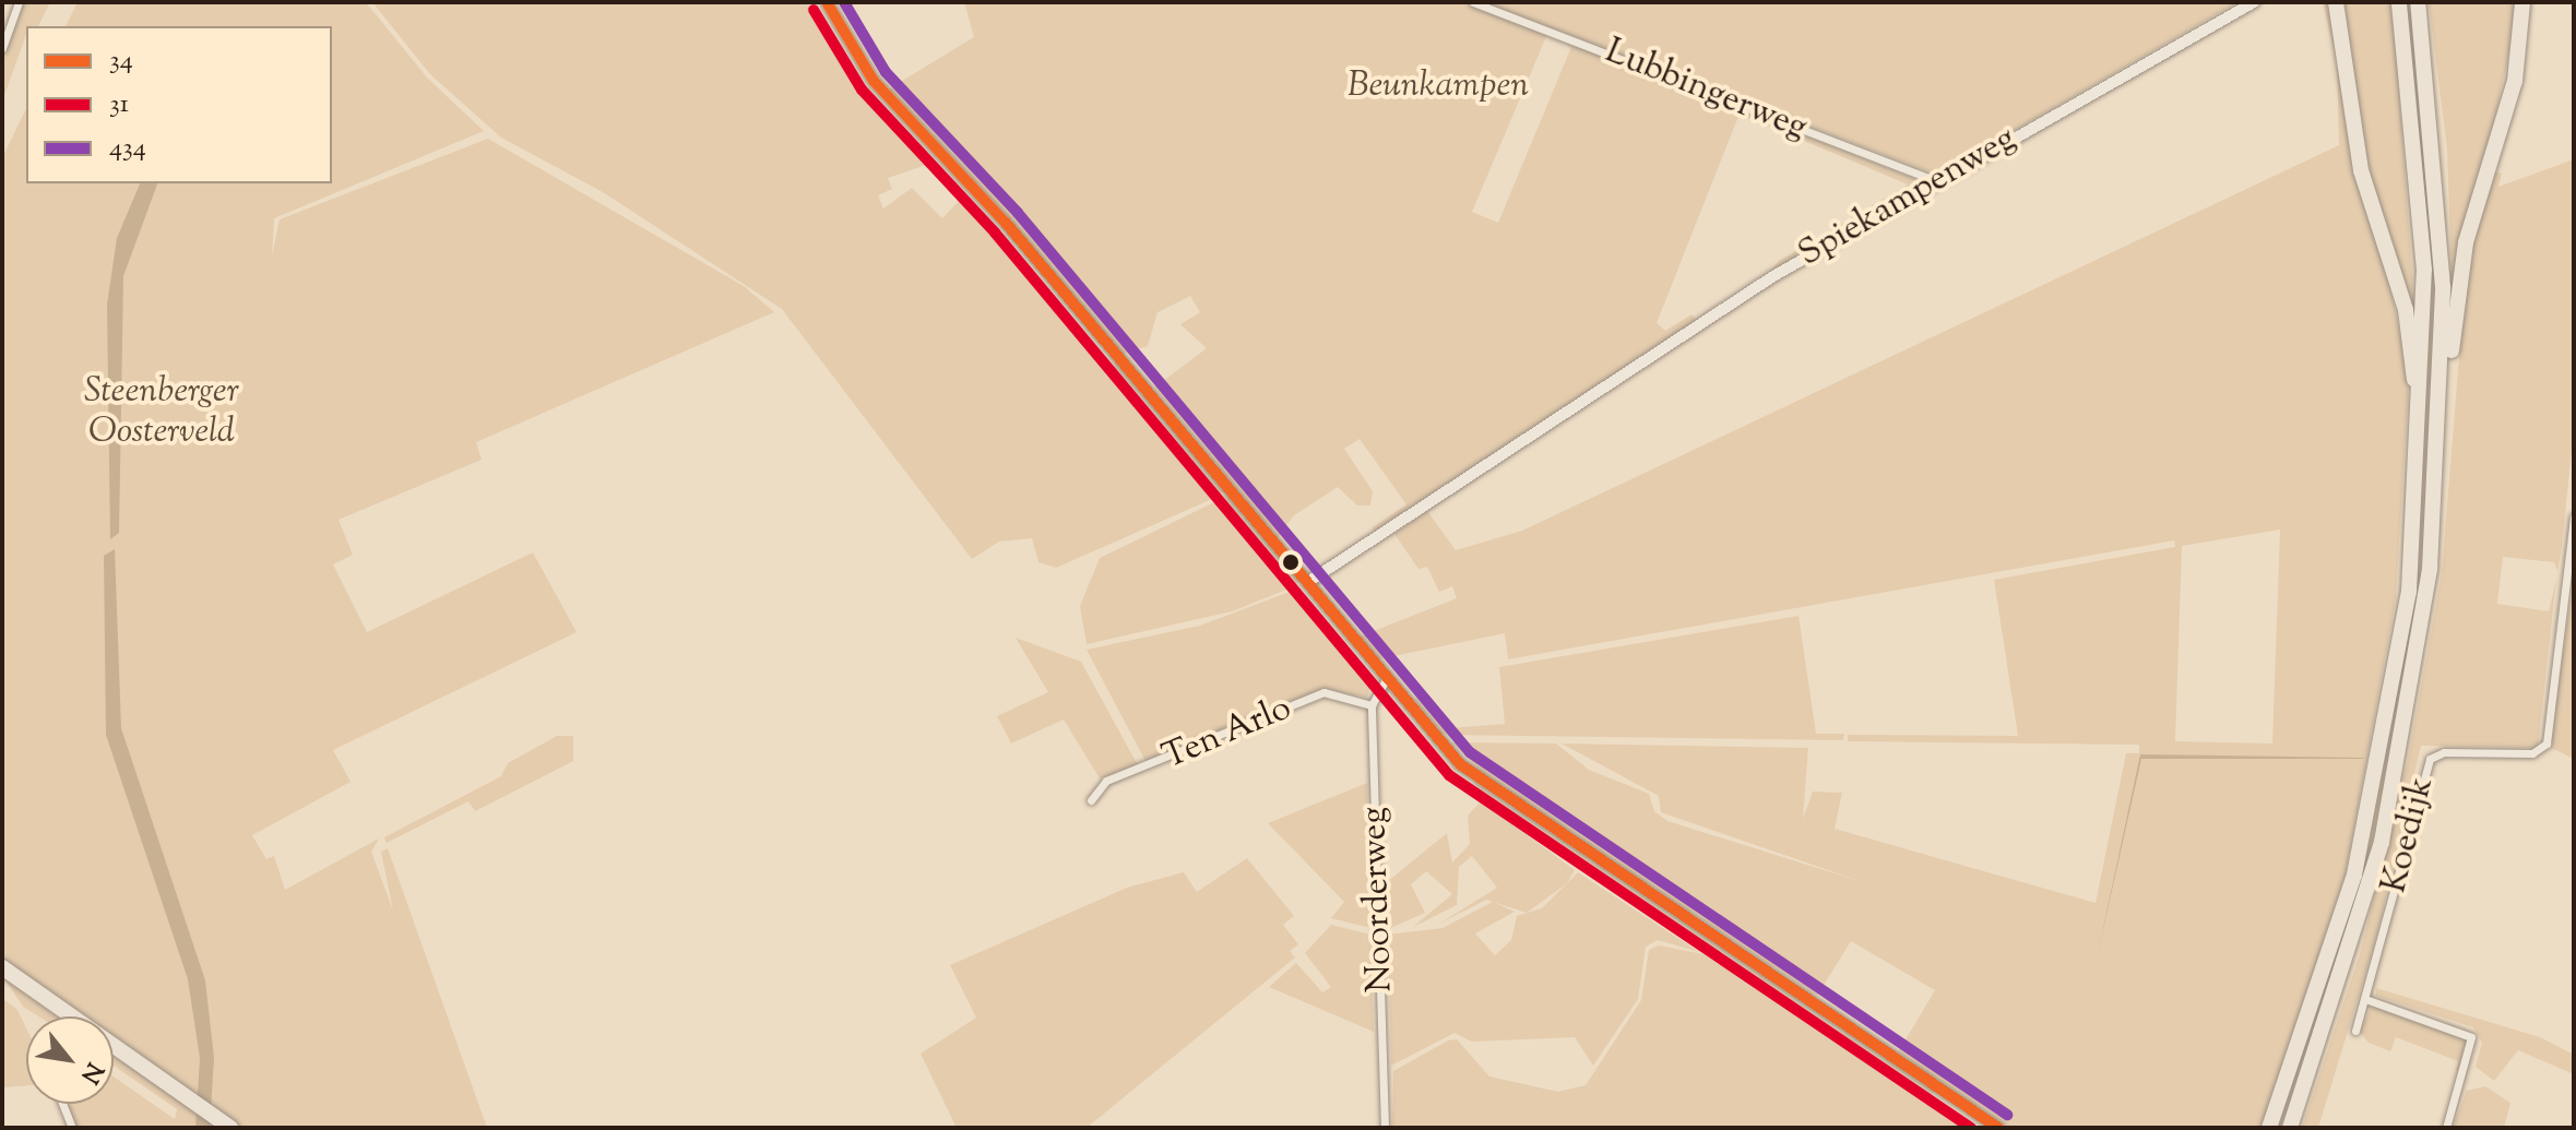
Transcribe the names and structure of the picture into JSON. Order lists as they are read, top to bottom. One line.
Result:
{"streets":{"main road":["Spiekampenweg"],"street":["Lubbingerweg","Ten Arlo","Koedijk","Noorderweg"]},"crossings":[["Lubbingerweg","Spiekampenweg"],["Ten Arlo","Noorderweg"]],"parks":["Beunkampen","Steenberger Oosterveld"],"lines":["transit line 34","transit line 434","transit line 31"],"legend":["34","31","434"],"north":"bottom right"}
